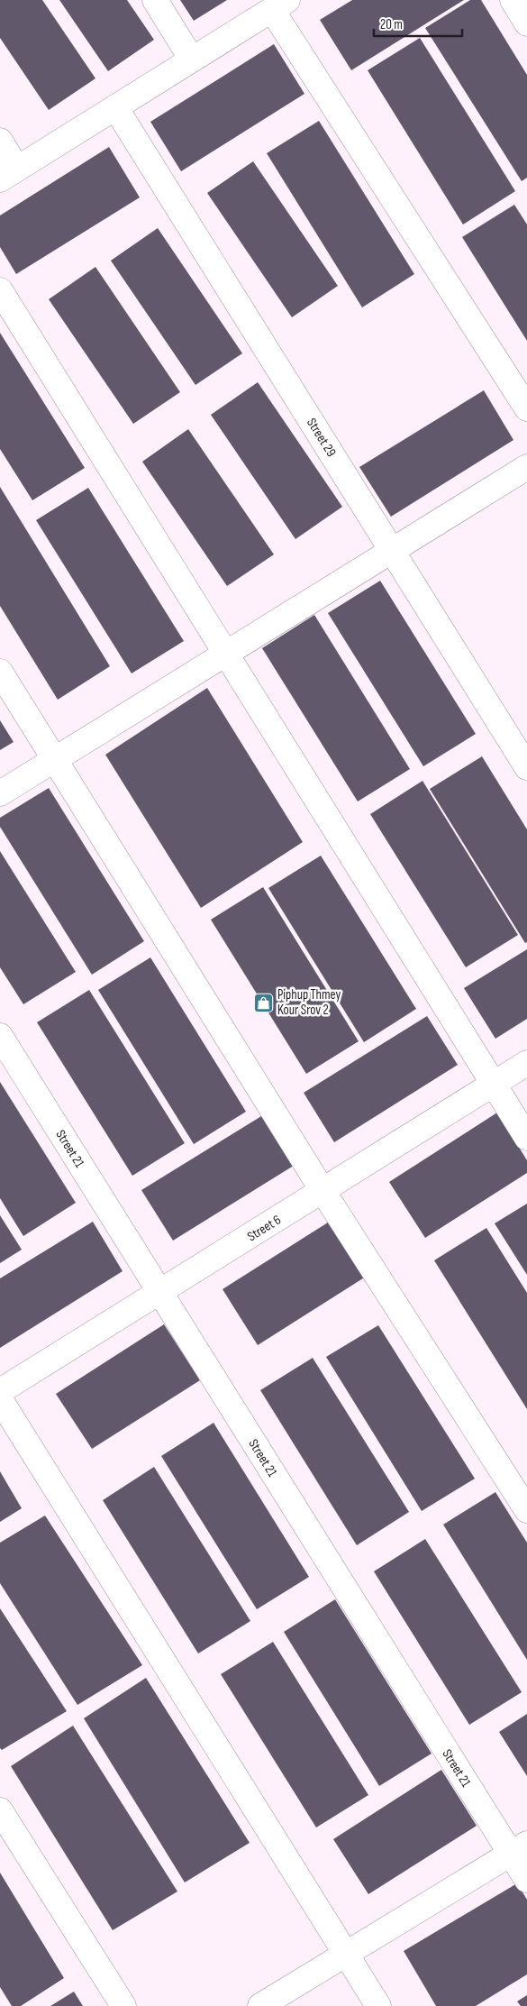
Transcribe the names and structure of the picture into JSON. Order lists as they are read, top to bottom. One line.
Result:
{"streets":{"street":["Street 29","Street 21","Street 6"]},"crossings":[["Street 21","Street 6"]],"places":{"shop":["Piphup Thmey Kour Srov 2"]},"scale_bar":"20 m"}
